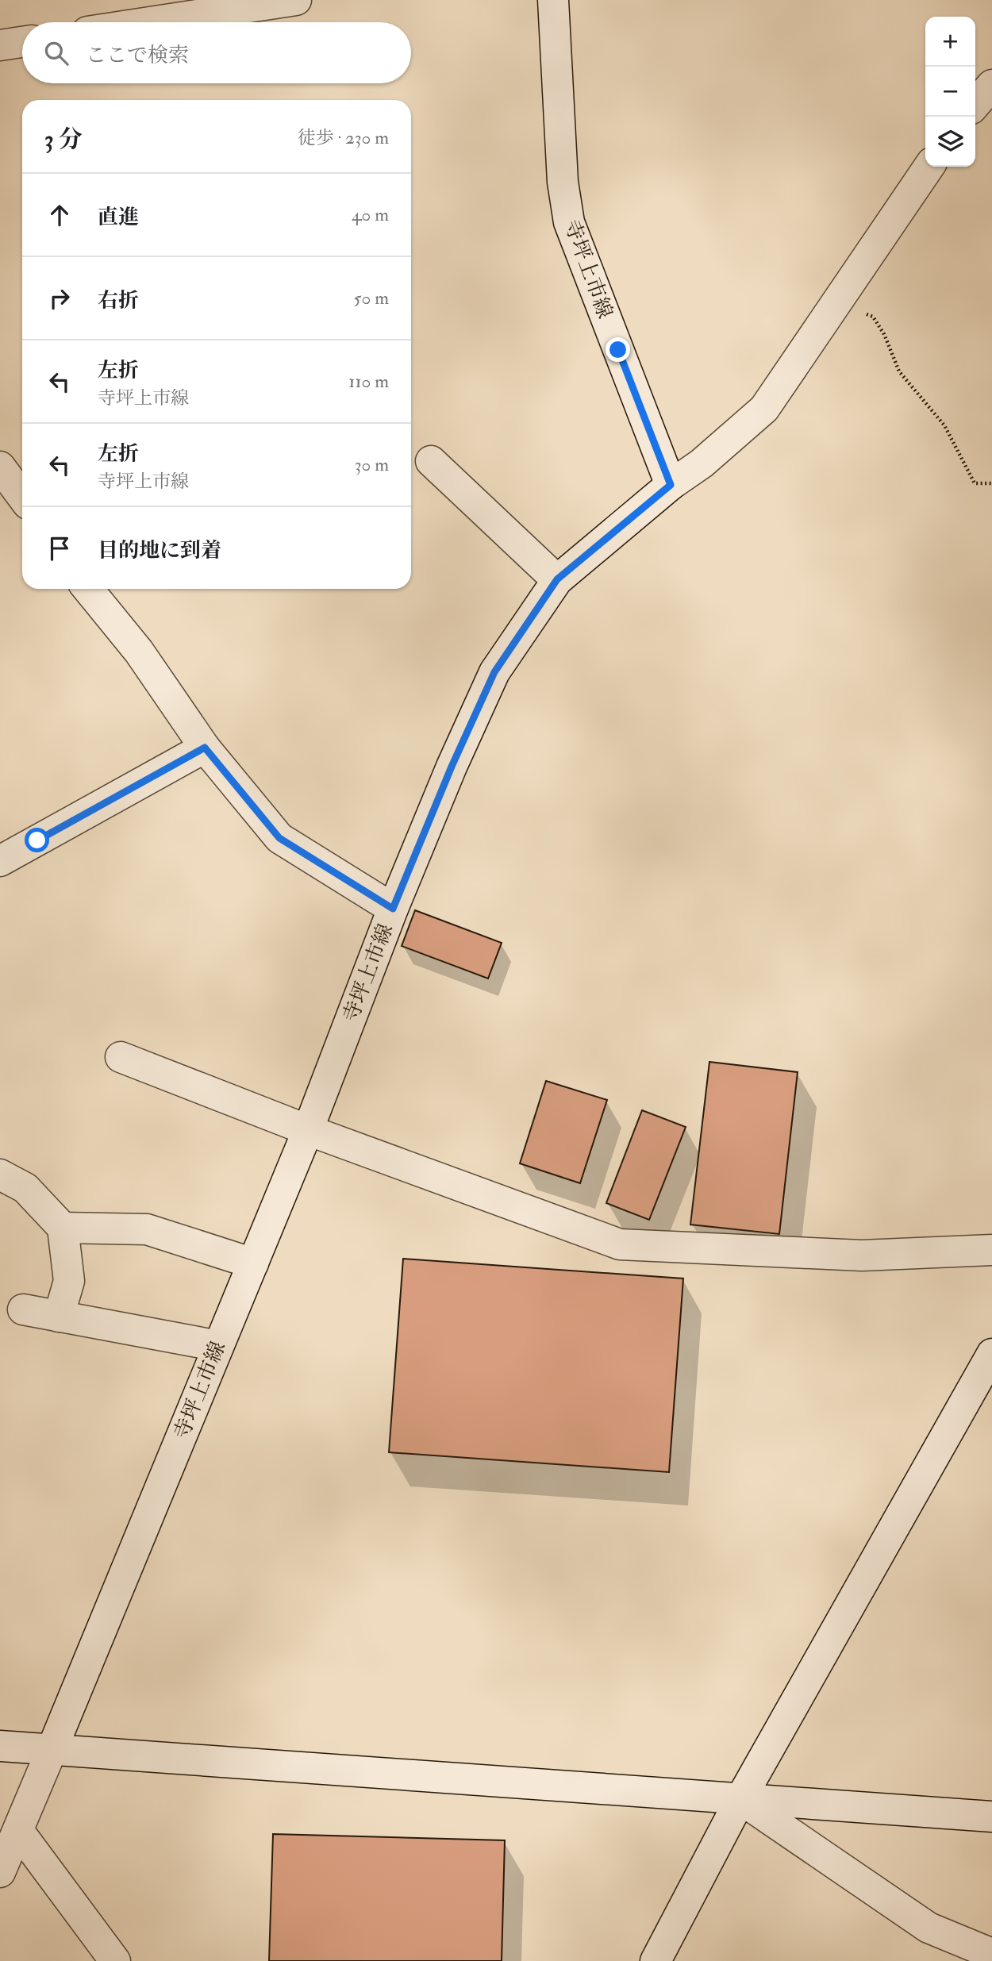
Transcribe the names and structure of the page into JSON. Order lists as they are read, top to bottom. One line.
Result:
{"streets":{"street":["寺坪上市線"]},"page":{"map_buttons":["+","−"],"search":"ここで検索","heading":["3 分","徒歩 · 230 m"],"list":[["直進","40 m"],["右折","50 m"],["左折","寺坪上市線","110 m"],["左折","寺坪上市線","30 m"],"目的地に到着"]}}
